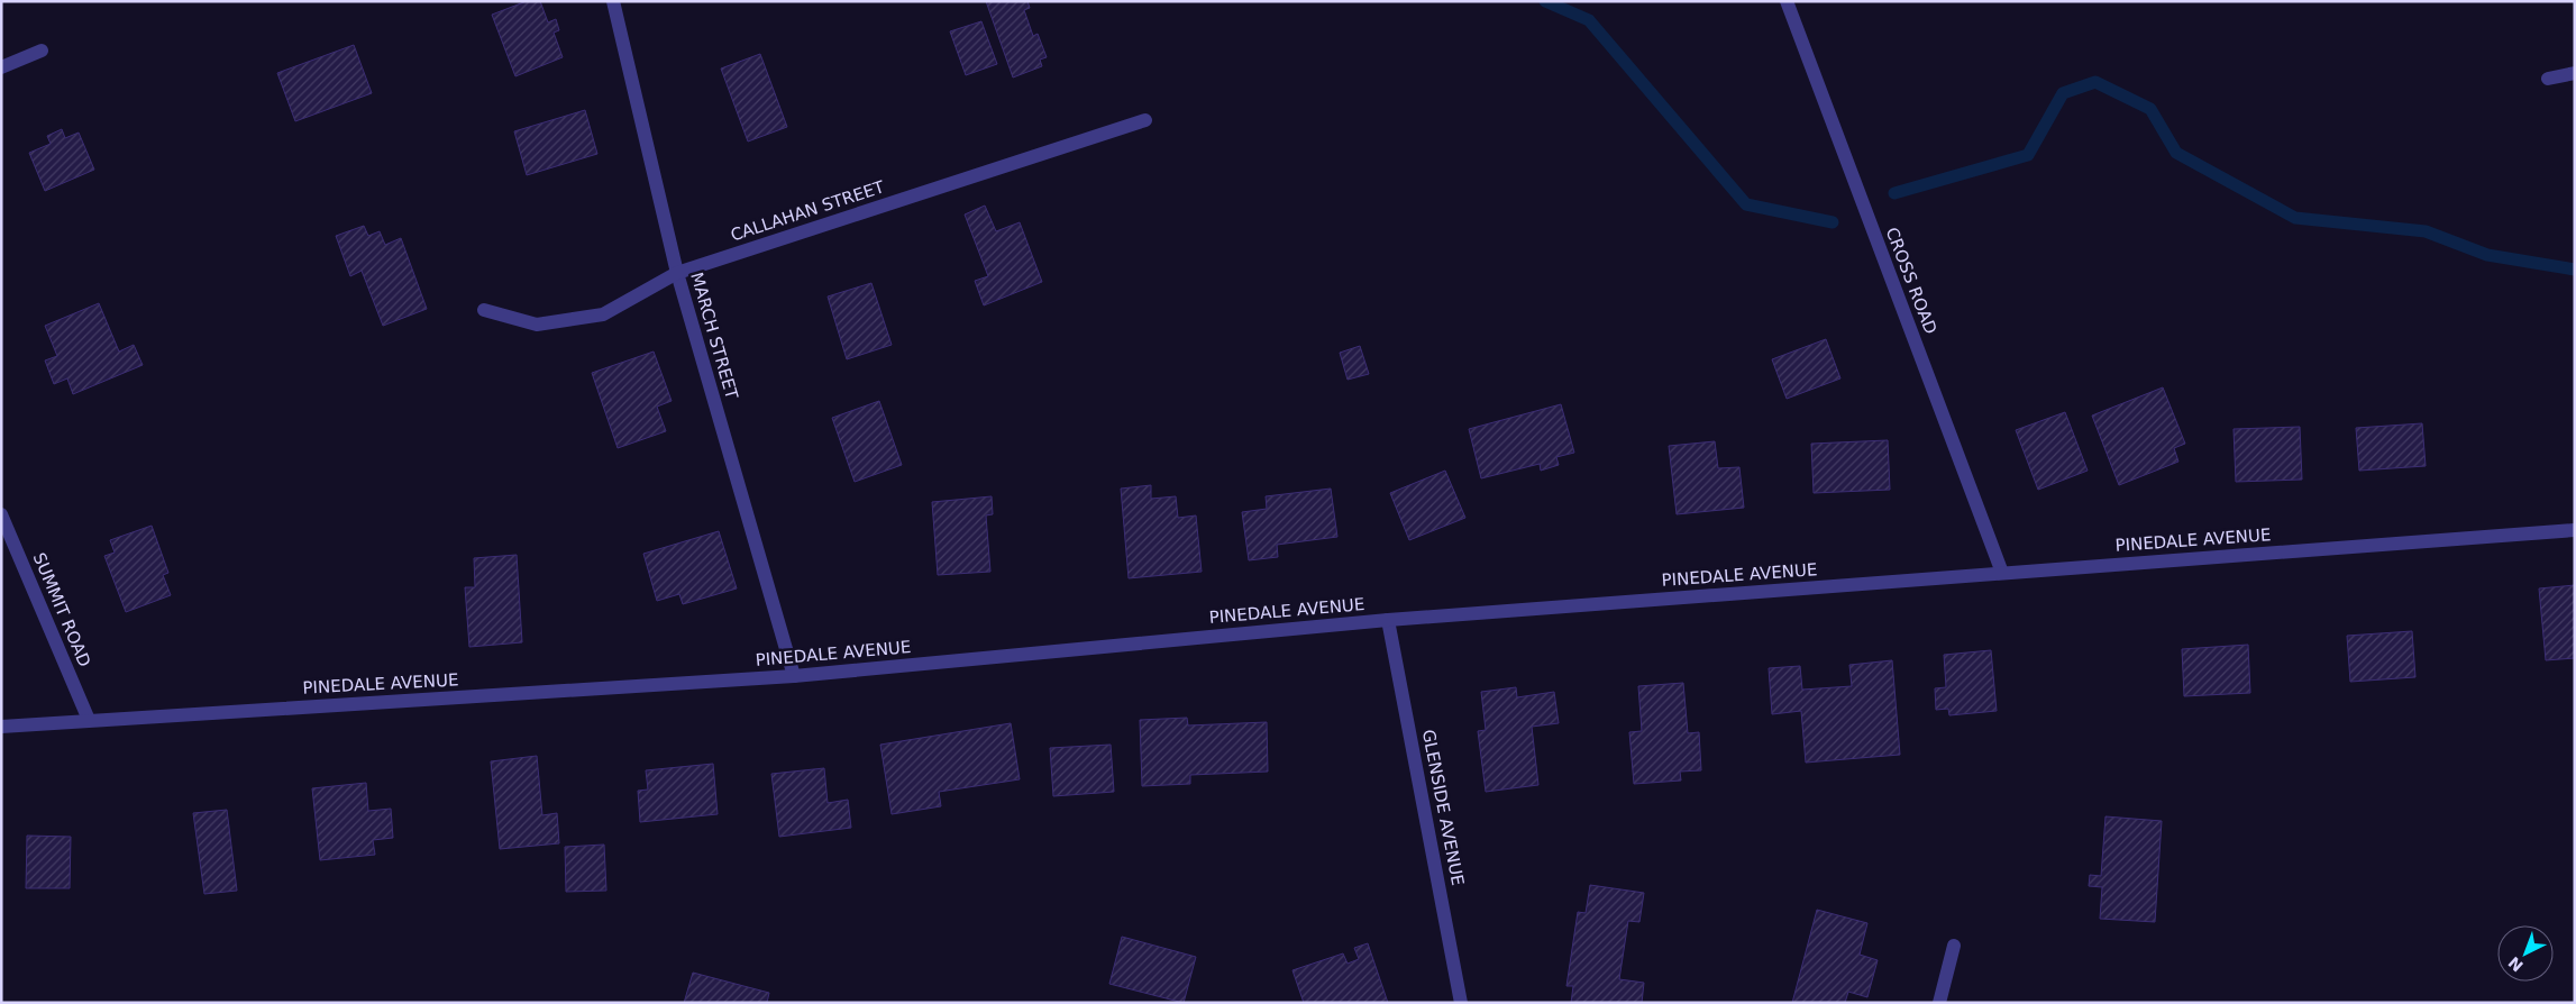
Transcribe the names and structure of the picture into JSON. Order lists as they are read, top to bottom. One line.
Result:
{"streets":{"street":["CALLAHAN STREET","CROSS ROAD","MARCH STREET","PINEDALE AVENUE","SUMMIT ROAD","GLENSIDE AVENUE"]},"crossings":[["CALLAHAN STREET","MARCH STREET"],["CROSS ROAD","PINEDALE AVENUE"],["MARCH STREET","PINEDALE AVENUE"],["PINEDALE AVENUE","SUMMIT ROAD"],["PINEDALE AVENUE","GLENSIDE AVENUE"]],"north":"bottom left"}
